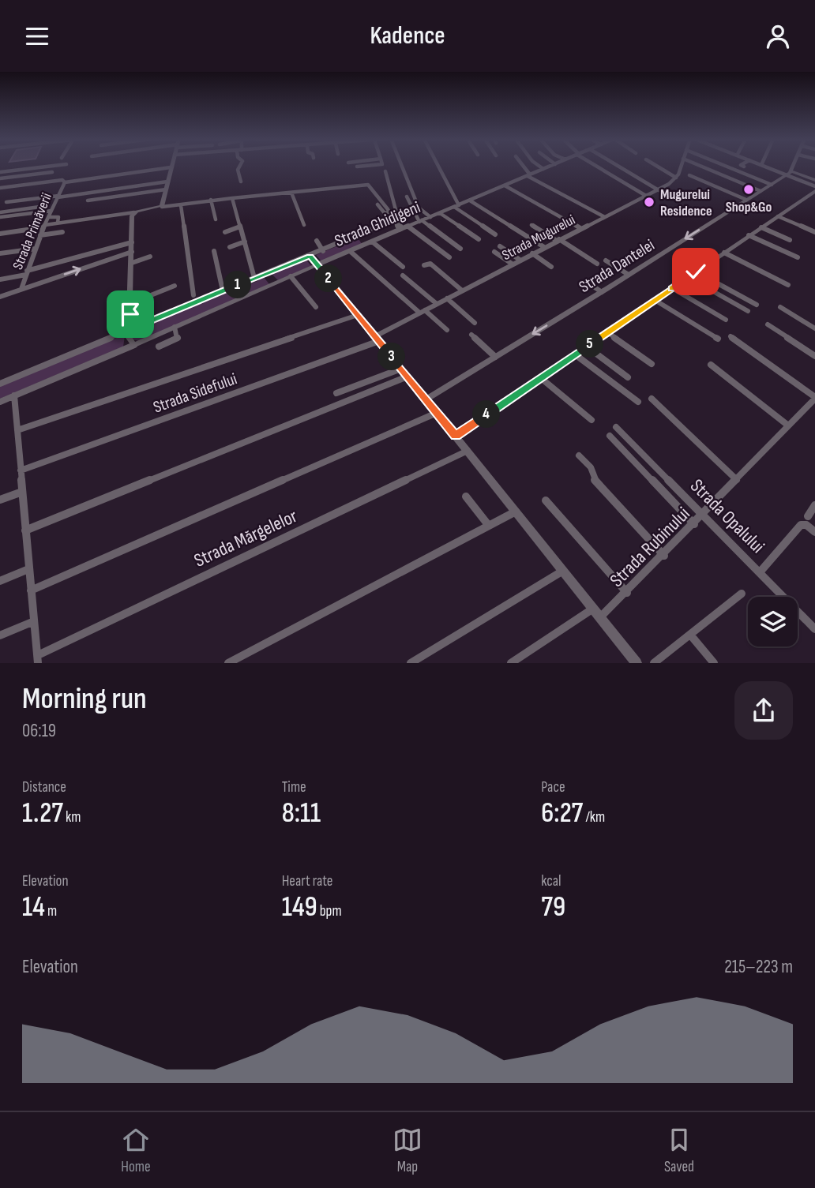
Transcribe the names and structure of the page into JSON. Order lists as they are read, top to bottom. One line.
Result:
{"streets":{"street":["Strada Ghidigeni","Strada Primăverii","Strada Mugurelui","Strada Dantelei","Strada Sidefului","Strada Opalului","Strada Mărgelelor","Strada Rubinului"]},"crossings":[["Strada Mugurelui","Strada Sidefului"],["Strada Opalului","Strada Rubinului"]],"places":["Shop&Go","Mugurelui Residence"],"page":{"header":"Kadence","pins":["2","1","5","3","4"],"heading":["Morning run","06:19"],"stats":[["Distance","1.27 km"],["Time","8:11"],["Pace","6:27 /km"],["Elevation","14 m"],["Heart rate","149 bpm"],["kcal","79"]],"chart":["Elevation","215–223 m"],"tabs":["Home","Map","Saved"]}}
